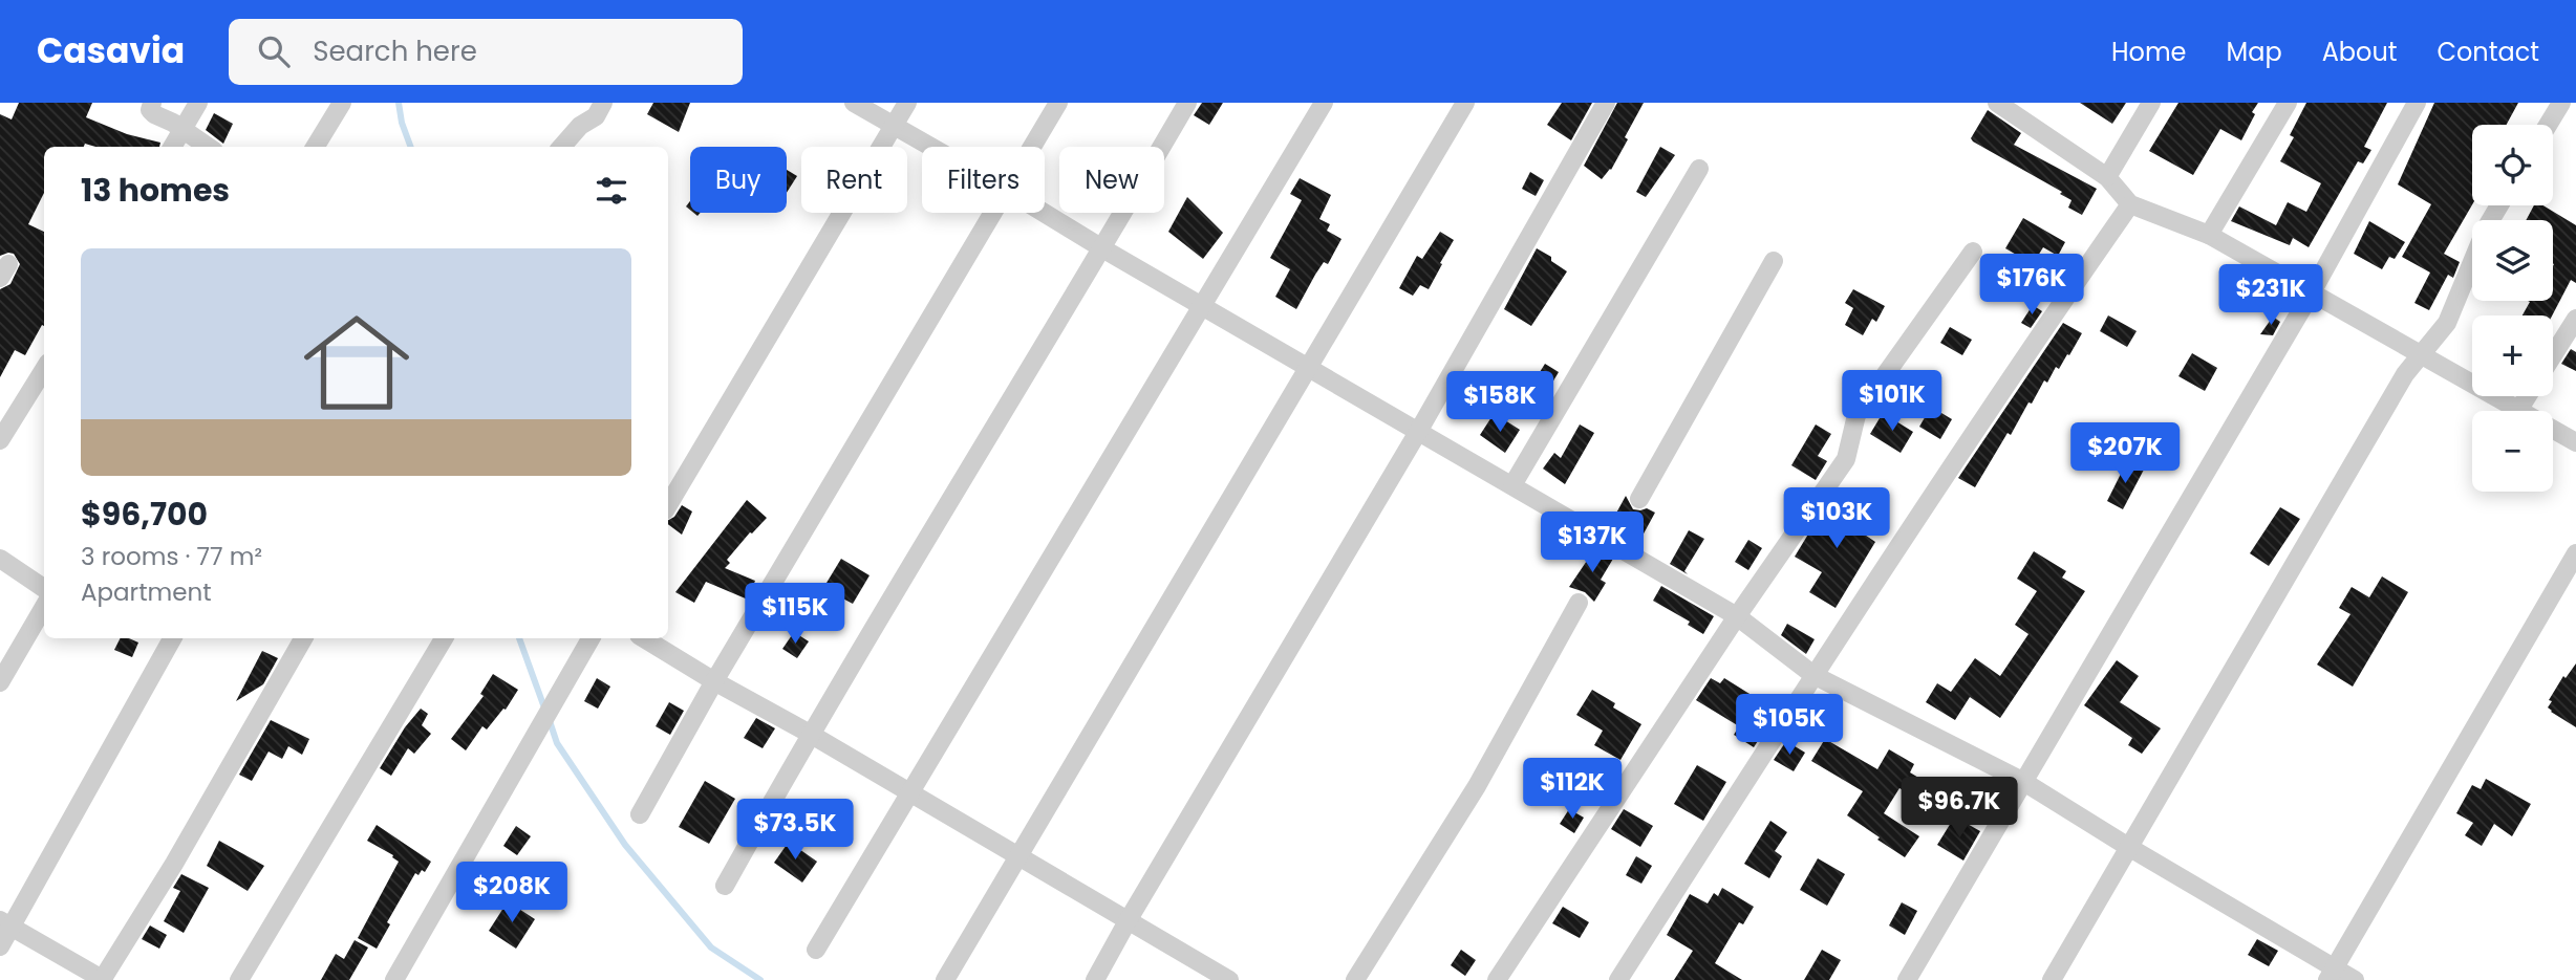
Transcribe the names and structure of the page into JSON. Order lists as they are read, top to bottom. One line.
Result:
{"page":{"header":"Casavia","search":"Search here","nav":["Home","Map","About","Contact"],"map_buttons":["+","−"],"chip":["Buy","Rent","Filters","New"],"heading":"13 homes","list":[{"name":"$96,700","note":"3 rooms · 77 m² · Apartment"}],"price":["$176K","$231K","$101K","$158K","$207K","$103K","$137K","$115K","$105K","$112K","$96.7K","$73.5K","$208K"]}}
